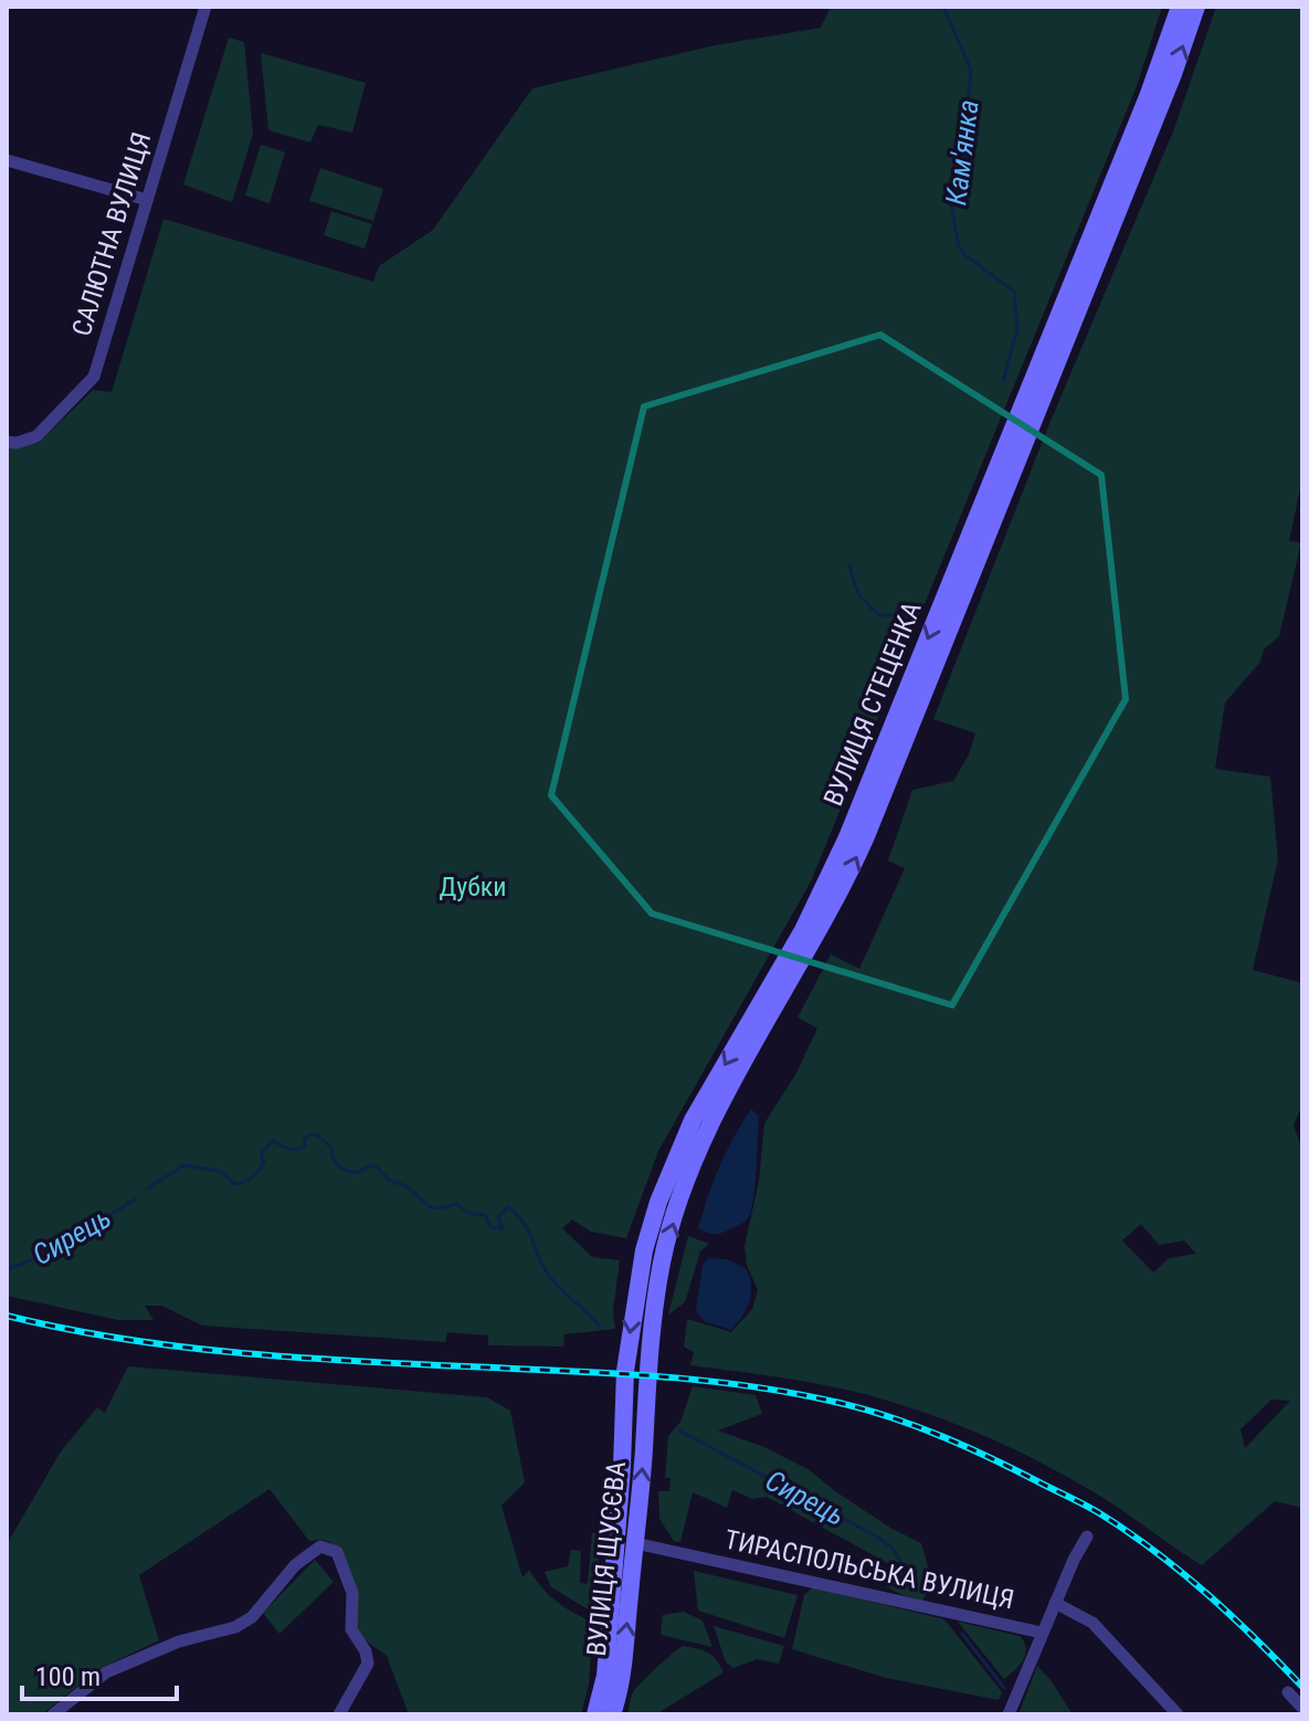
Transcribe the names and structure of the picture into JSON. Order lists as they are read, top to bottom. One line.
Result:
{"streets":{"main road":["ВУЛИЦЯ СТЕЦЕНКА","ВУЛИЦЯ ЩУСЄВА"],"street":["САЛЮТНА ВУЛИЦЯ","ТИРАСПОЛЬСЬКА ВУЛИЦЯ"]},"crossings":[["ВУЛИЦЯ СТЕЦЕНКА","ВУЛИЦЯ ЩУСЄВА"],["ВУЛИЦЯ ЩУСЄВА","ТИРАСПОЛЬСЬКА ВУЛИЦЯ"]],"water":["Кам'янка","Сирець"],"parks":["Дубки"],"scale_bar":"100 m"}
